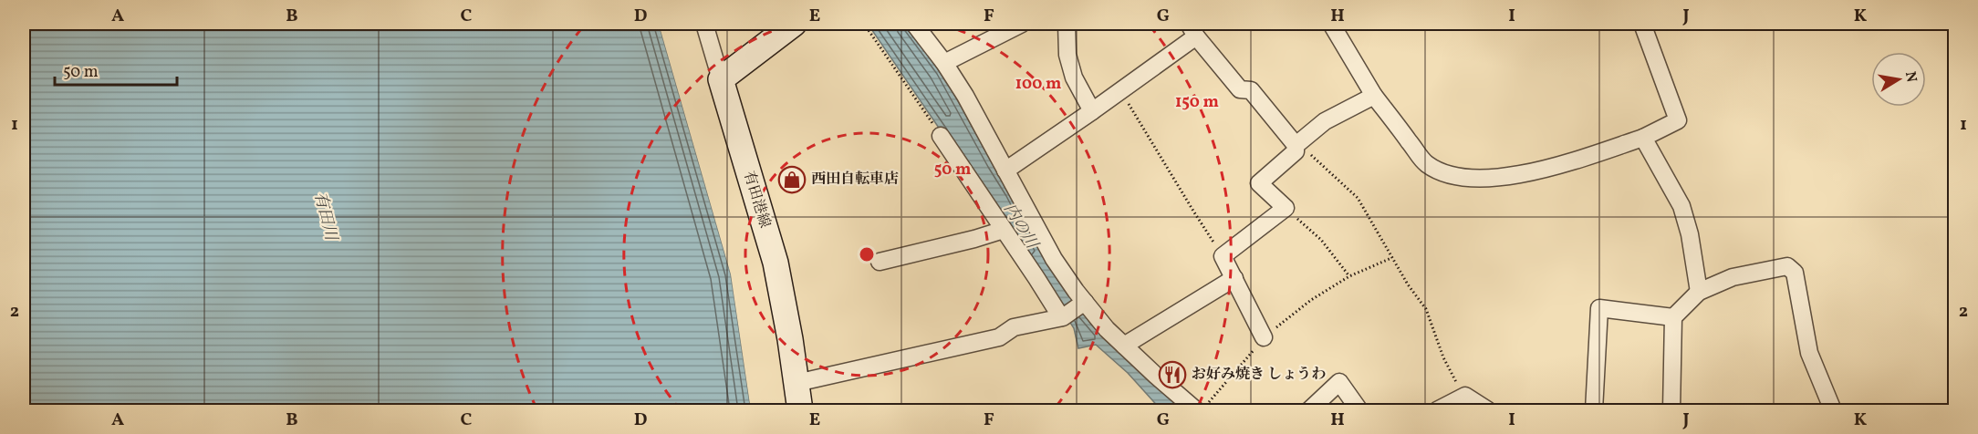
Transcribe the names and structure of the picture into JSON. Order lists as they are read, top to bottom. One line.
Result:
{"streets":{"main road":["有田港線"]},"water":["有田川","内の川"],"places":{"shop":["西田自転車店"],"restaurant":["お好み焼き しょうわ"]},"scale_bar":"50 m","north":"right","grid":{"columns":["A","B","C","D","E","F","G","H","I","J","K"],"rows":["1","2"]},"rings":["100 m","150 m","50 m"]}
